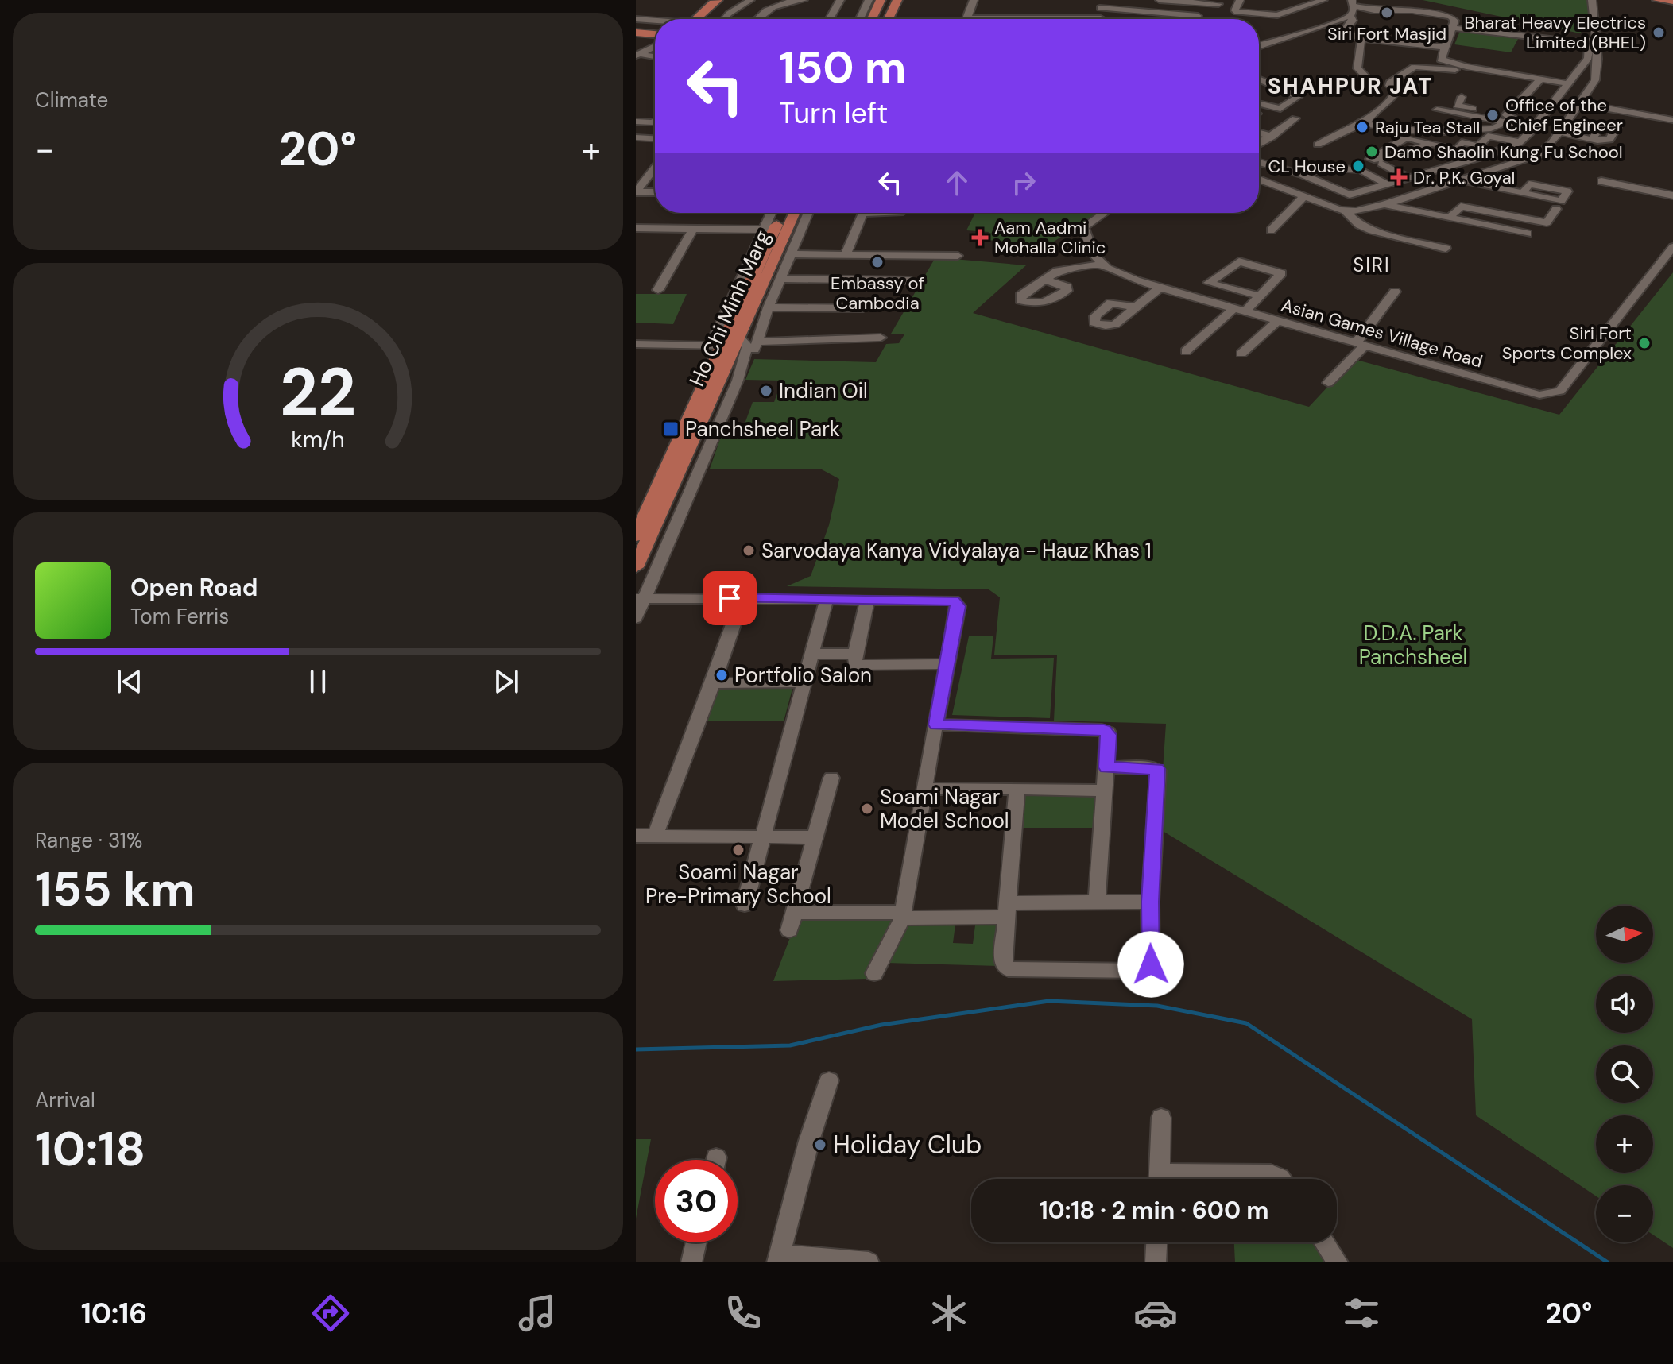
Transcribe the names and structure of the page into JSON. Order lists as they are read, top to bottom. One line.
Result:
{"streets":{"main road":["Ho Chi Minh Marg"],"street":["Asian Games Village Road"]},"districts":["SHAHPUR JAT","SIRI"],"parks":["D.D.A. Park Panchsheel"],"places":{"other":["Siri Fort Masjid","Bharat Heavy Electrics Limited (BHEL)","Office of the Chief Engineer","Raju Tea Stall","Damo Shaolin Kung Fu School","CL House","Embassy of Cambodia","Siri Fort Sports Complex","Indian Oil","Sarvodaya Kanya Vidyalaya - Hauz Khas 1","Portfolio Salon","Soami Nagar Model School","Soami Nagar Pre-Primary School","Holiday Club"],"health":["Dr. P.K. Goyal","Aam Aadmi Mohalla Clinic"],"transit":["Panchsheel Park"]},"north":"right","page":{"tile":["Climate",["Range · 31%","155 km"],["Arrival","10:18"]],"turn":["150 m","Turn left"],"heat":["−","20°","+"],"song":["Open Road","Tom Ferris"],"map_buttons":["+","−"],"limit":"30","trip":"10:18 · 2 min · 600 m","tabs":["10:16","20°"],"gauge":["22","km/h"]}}
